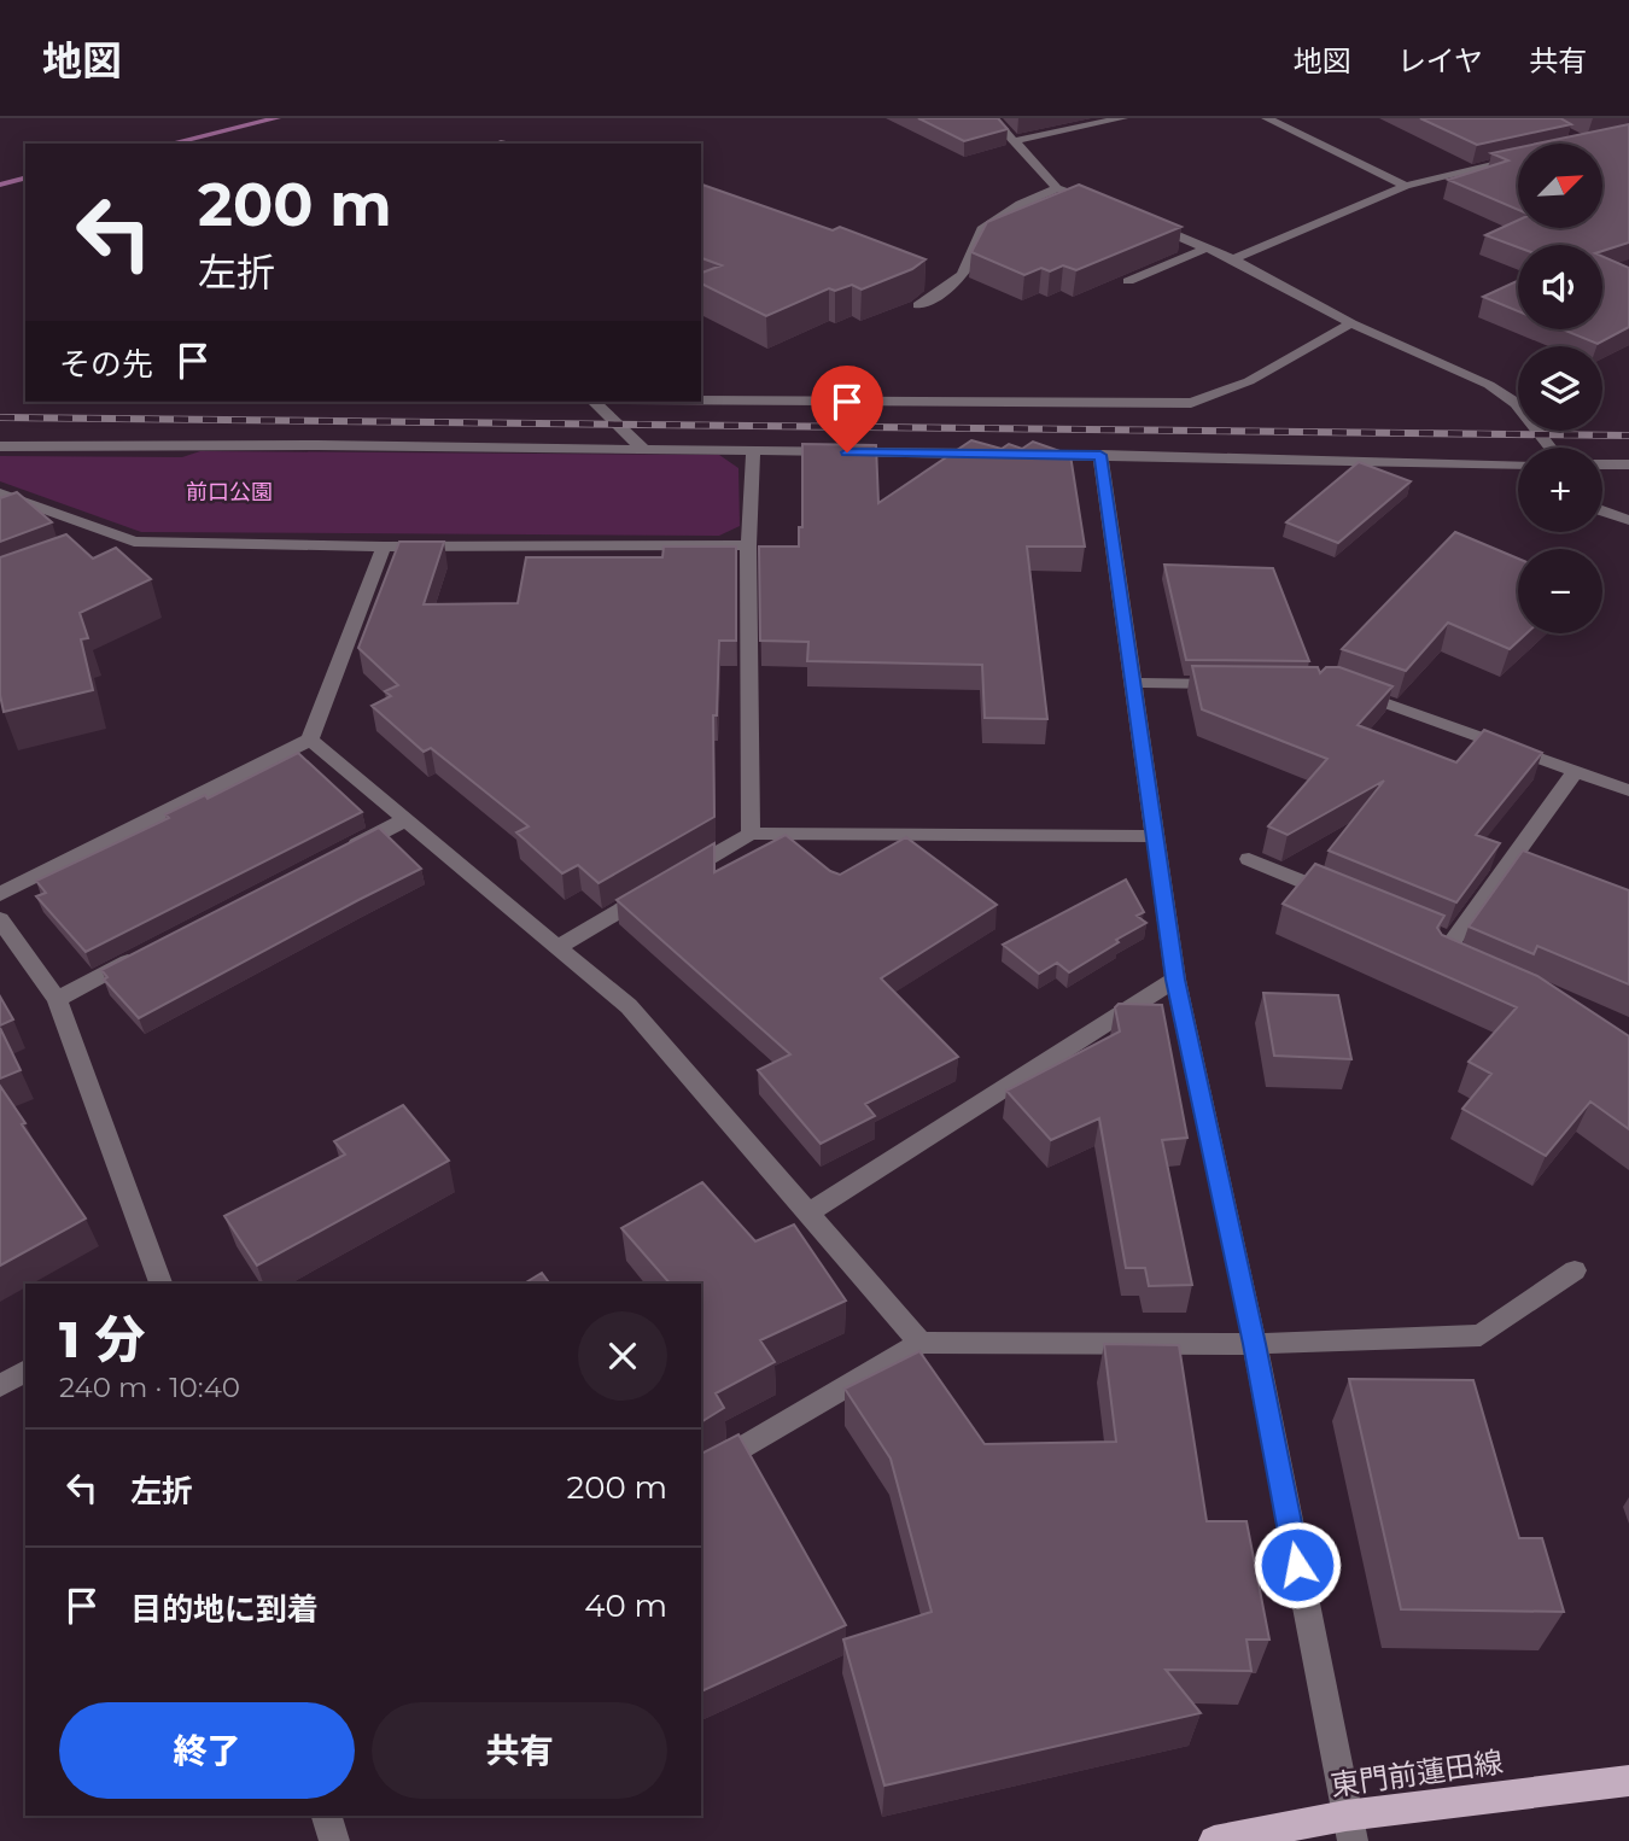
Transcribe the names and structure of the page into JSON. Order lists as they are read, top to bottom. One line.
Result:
{"streets":{"main road":["東門前蓮田線"]},"parks":["前口公園"],"north":"top right","page":{"header":"地図","nav":["地図","レイヤ","共有"],"map_buttons":["+","−"],"turn":["200 m","左折"],"then":"その先","heading":["1 分","240 m · 10:40"],"list":[{"name":"左折","value":"200 m"},{"name":"目的地に到着","value":"40 m"}],"buttons":["終了","共有"]}}
